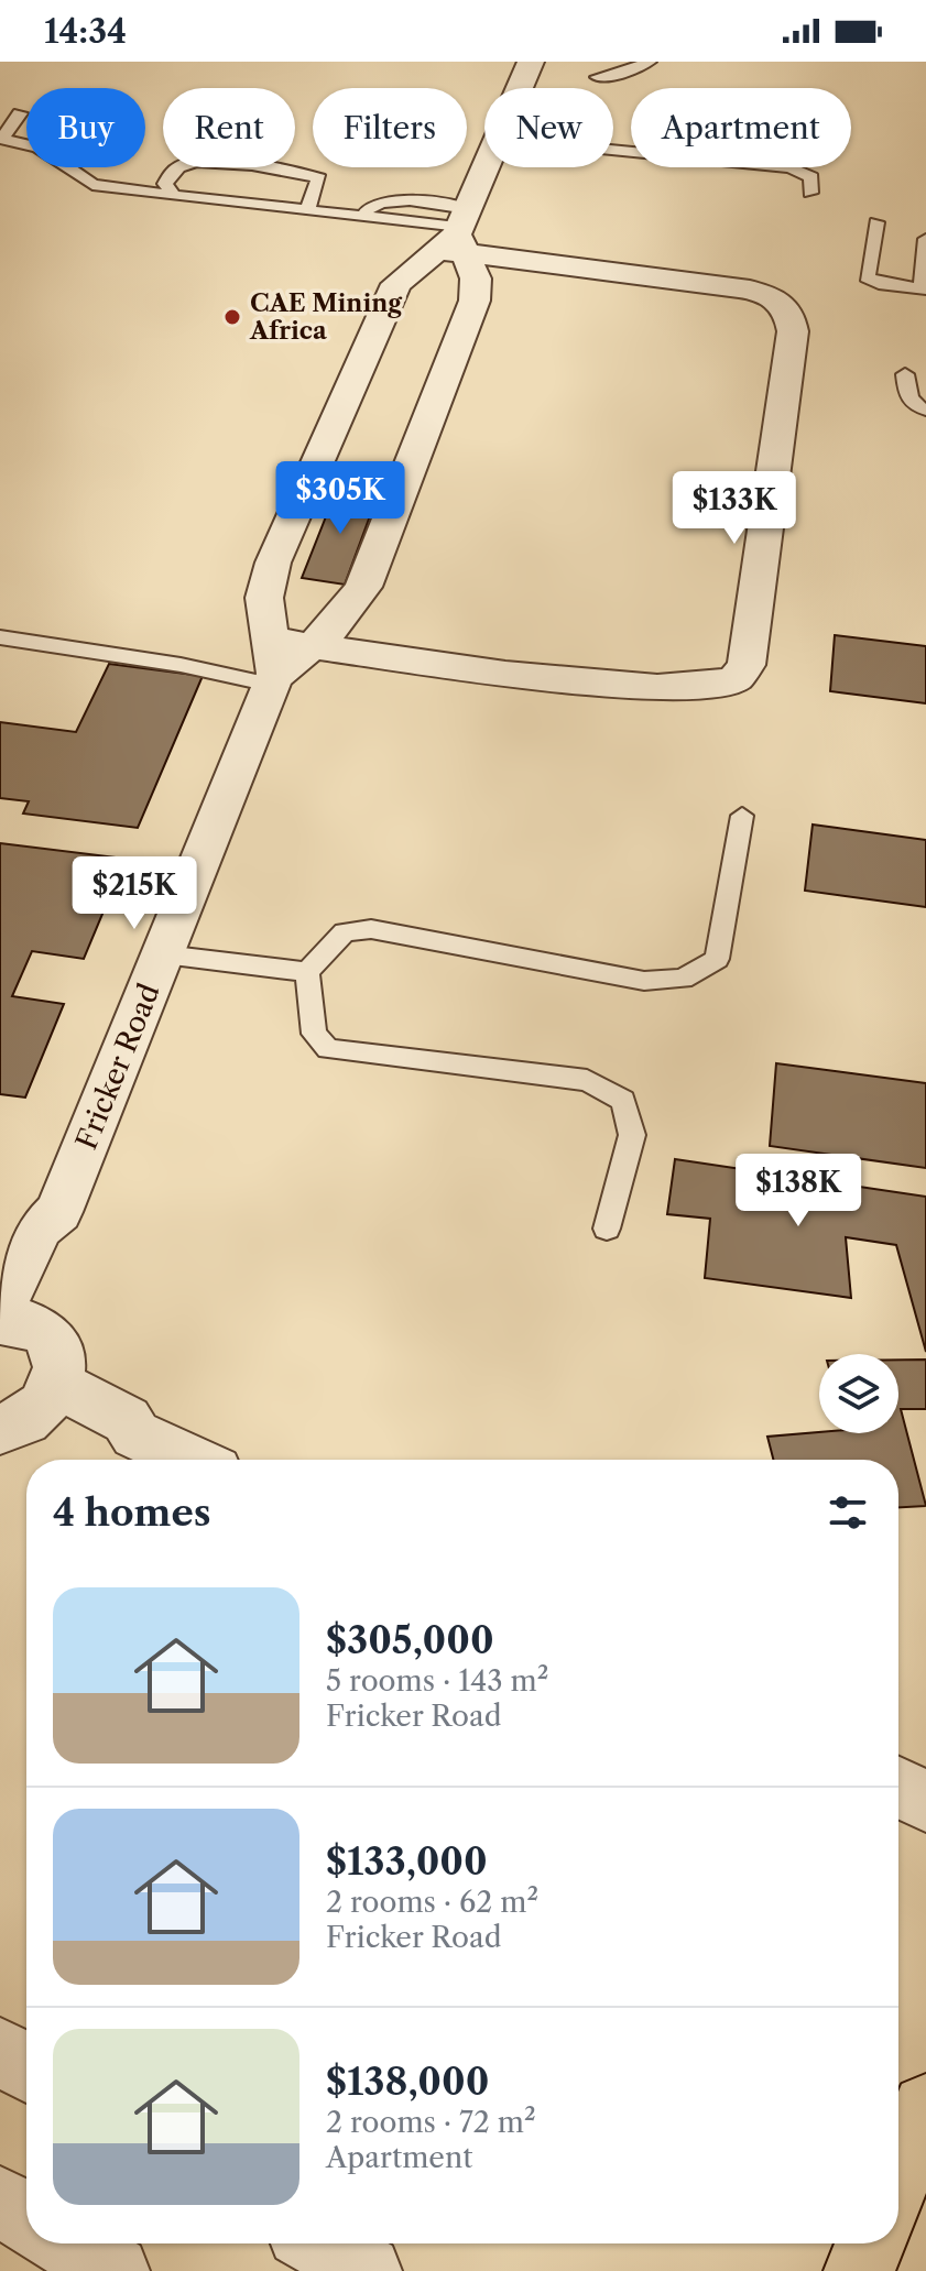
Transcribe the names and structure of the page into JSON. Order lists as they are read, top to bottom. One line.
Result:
{"streets":{"street":["Fricker Road"]},"places":["CAE Mining Africa"],"page":{"status":"14:34","chip":["Buy","Rent","Filters","New","Apartment"],"price":["$305K","$133K","$215K","$138K"],"heading":"4 homes","list":[{"name":"$305,000","note":"5 rooms · 143 m² · Fricker Road"},{"name":"$133,000","note":"2 rooms · 62 m² · Fricker Road"},{"name":"$138,000","note":"2 rooms · 72 m² · Apartment"}]}}
